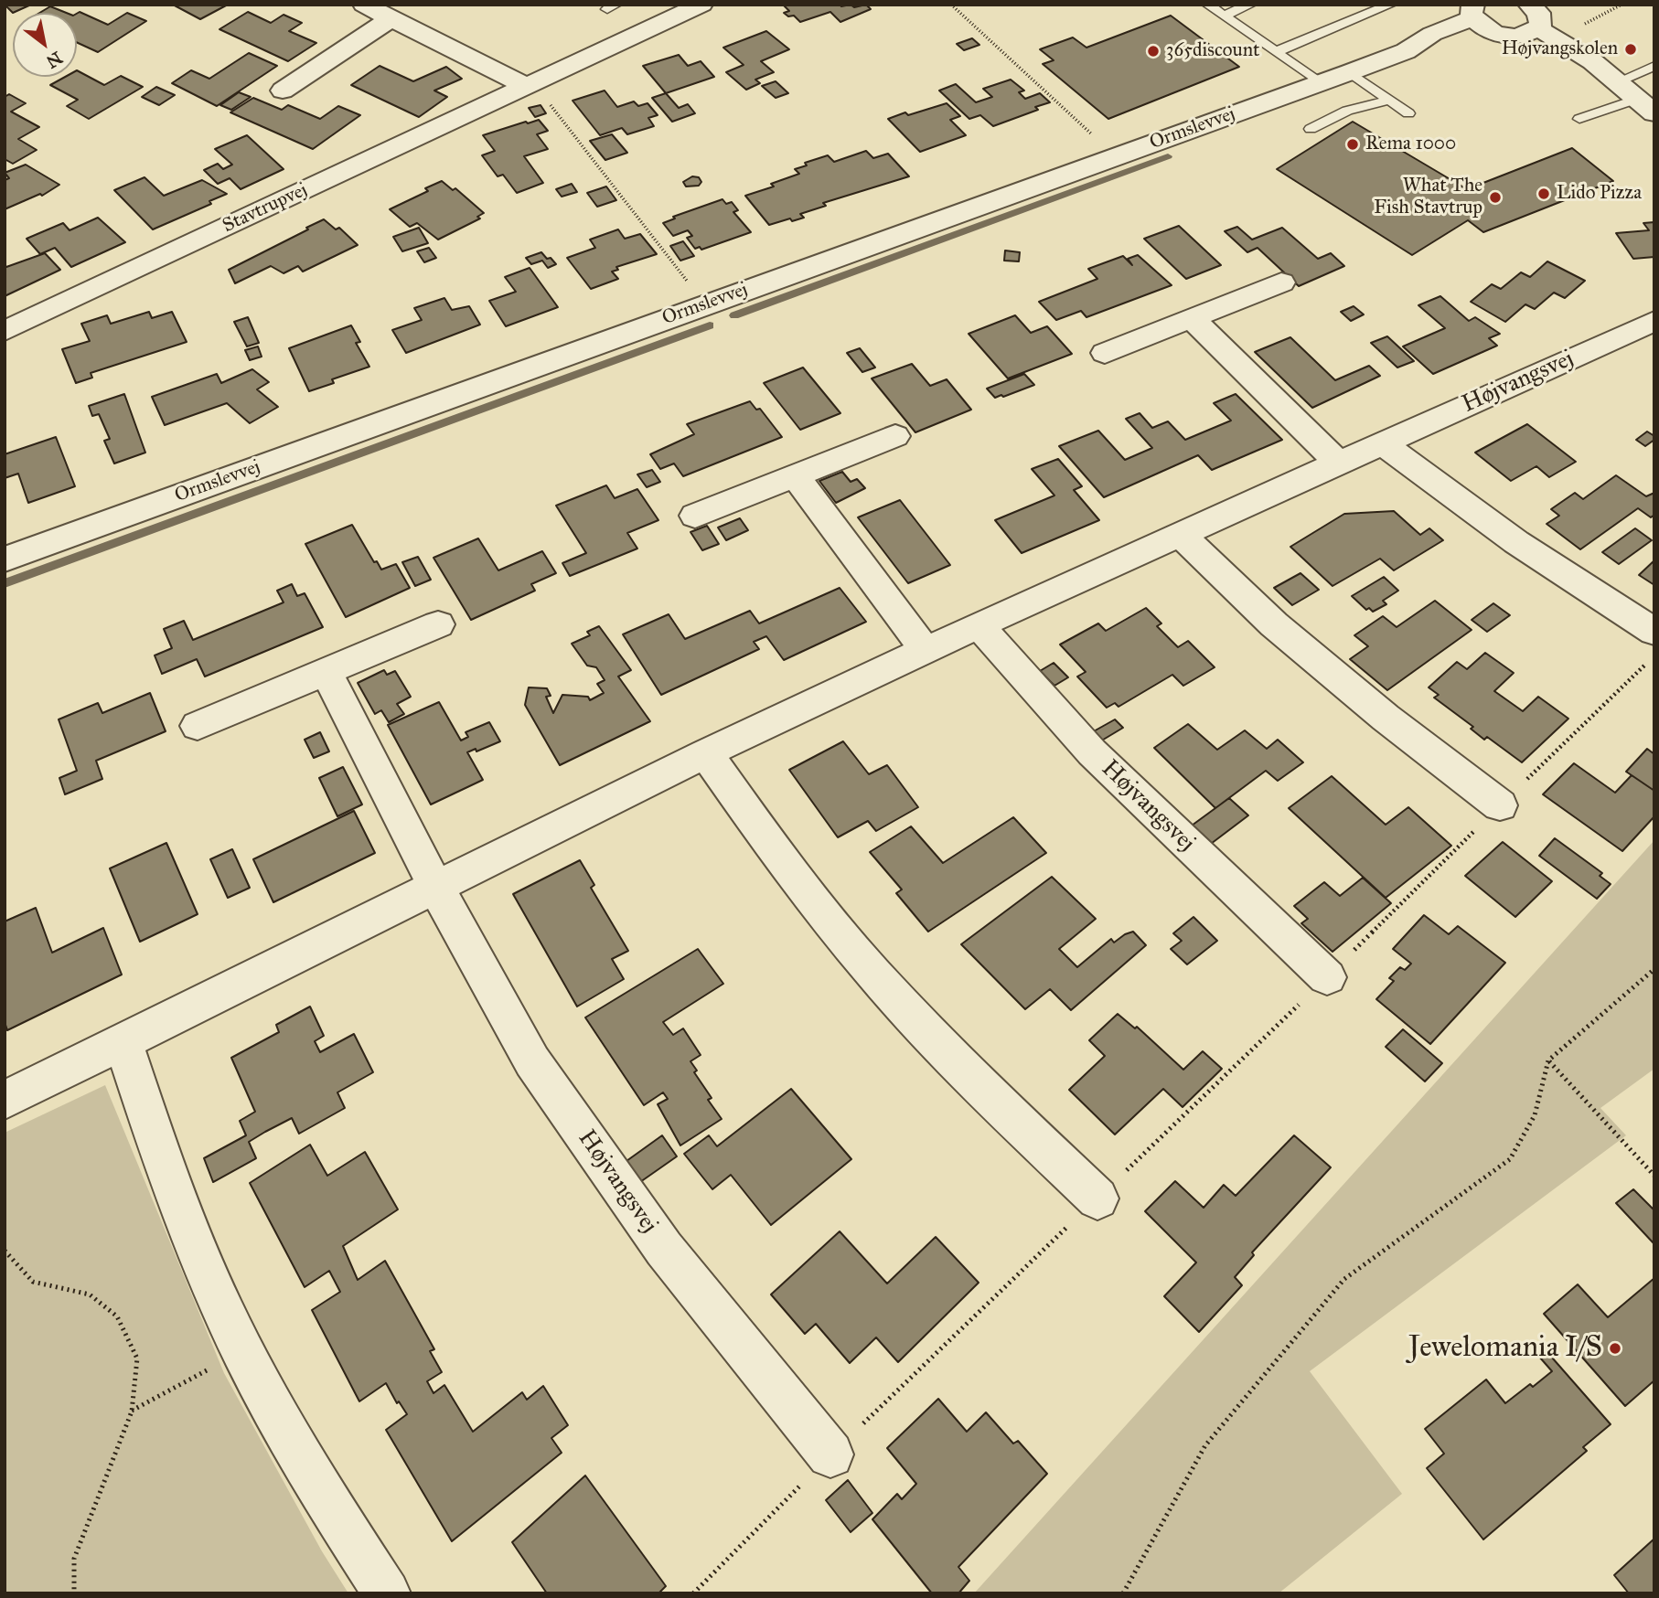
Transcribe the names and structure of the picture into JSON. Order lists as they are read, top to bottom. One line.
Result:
{"streets":{"street":["Ormslevvej","Stavtrupvej","Højvangsvej"]},"places":["Højvangskolen","365discount","Rema 1000","Lido Pizza","What The Fish Stavtrup","Jewelomania I/S"],"north":"bottom right"}
